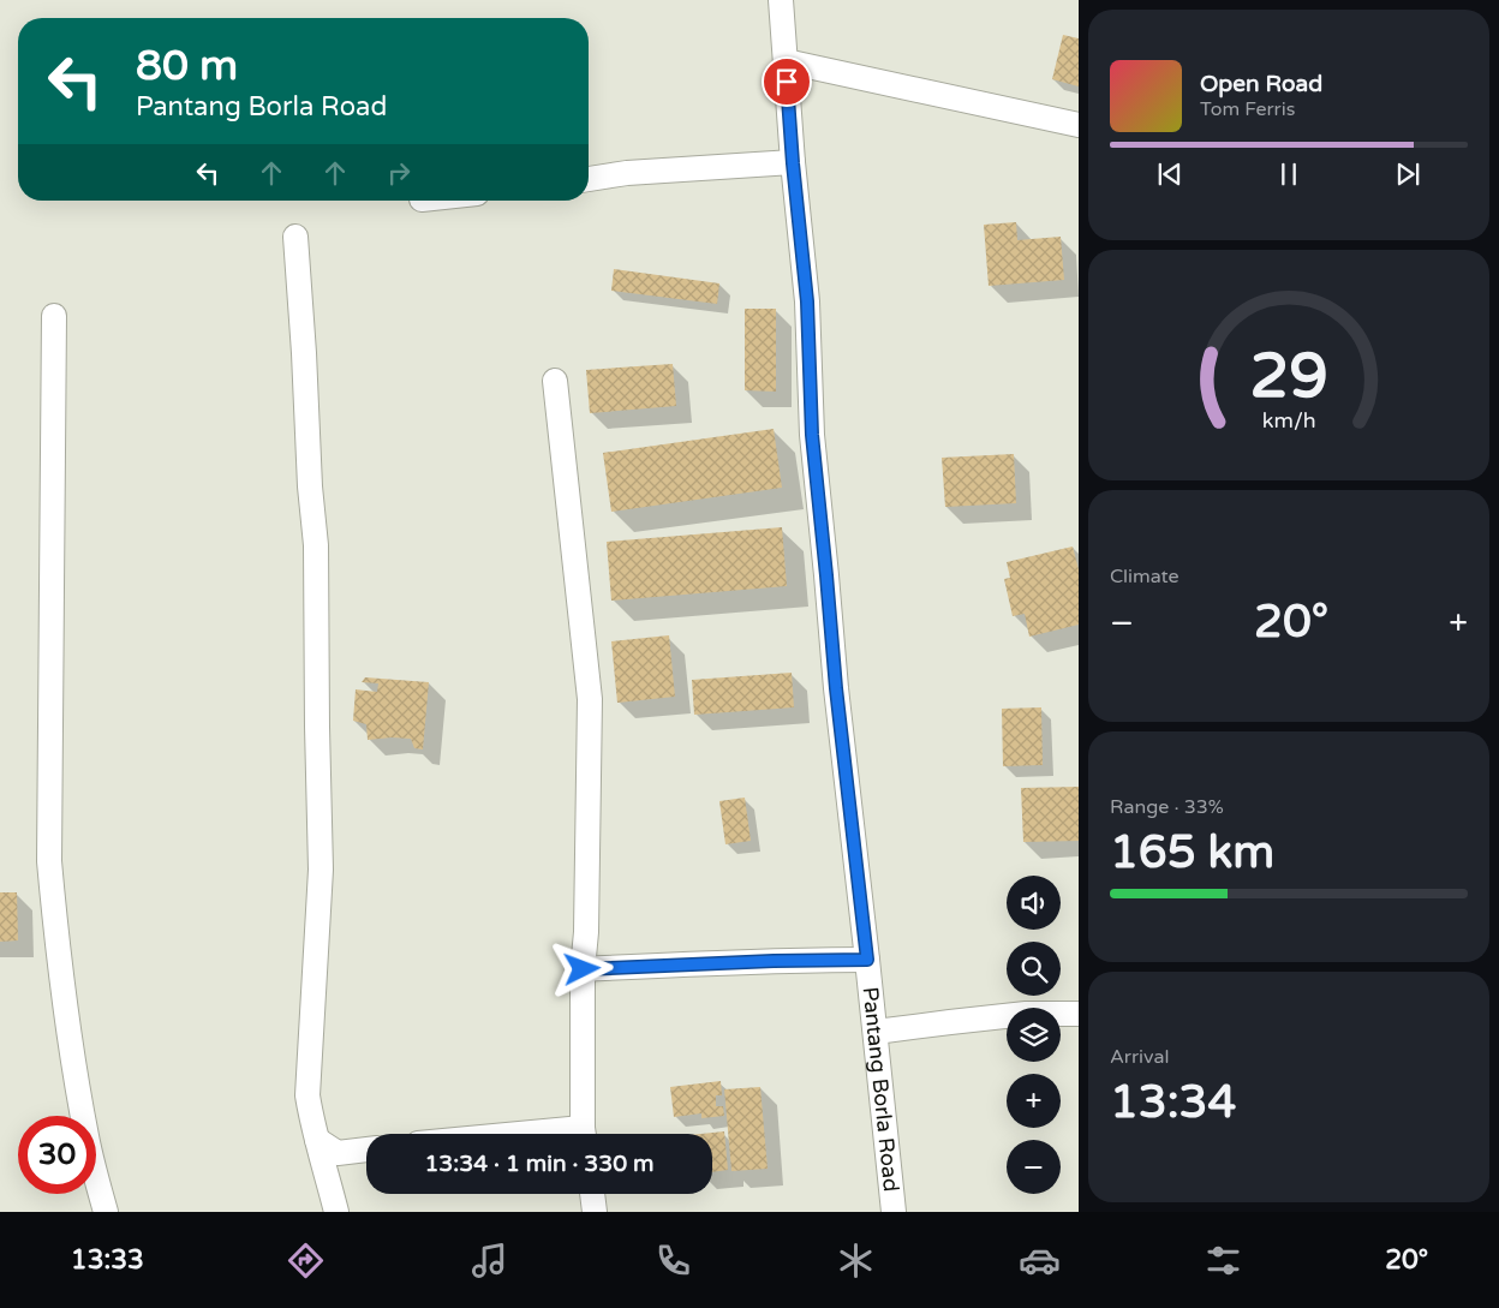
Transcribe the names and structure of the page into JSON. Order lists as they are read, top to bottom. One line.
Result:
{"streets":{"street":["Pantang Borla Road"]},"page":{"turn":["80 m","Pantang Borla Road"],"song":["Open Road","Tom Ferris"],"tile":["Climate",["Range · 33%","165 km"],["Arrival","13:34"]],"heat":["−","20°","+"],"map_buttons":["+","−"],"limit":"30","trip":"13:34 · 1 min · 330 m","tabs":["13:33","20°"],"gauge":["29","km/h"]}}
